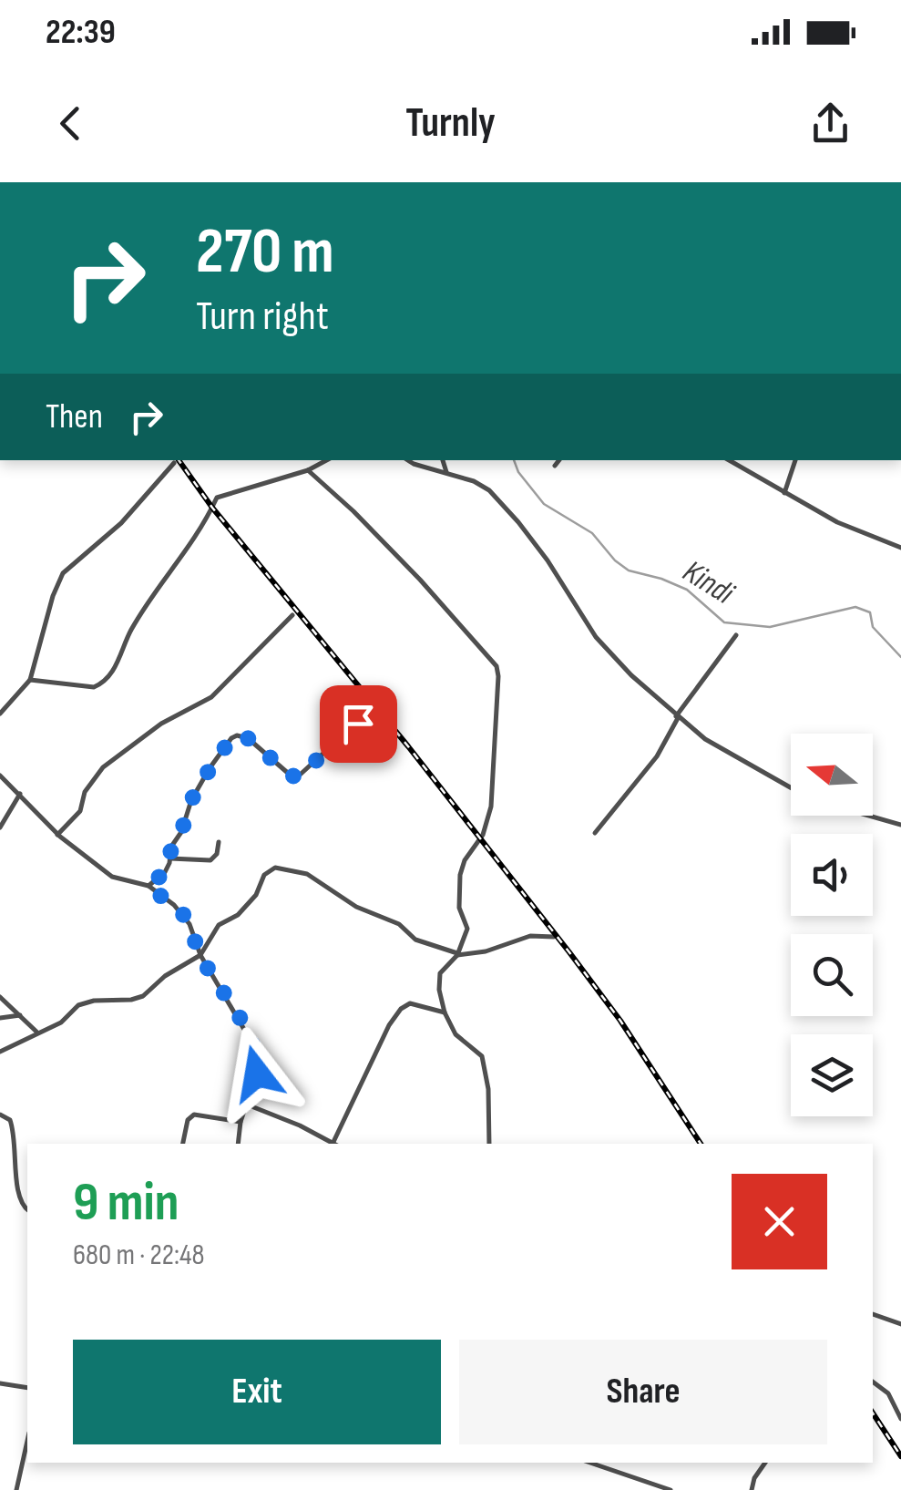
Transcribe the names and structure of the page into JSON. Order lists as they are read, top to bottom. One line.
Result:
{"water":["Kindi"],"north":"left","page":{"status":"22:39","header":"Turnly","turn":["270 m","Turn right"],"then":"Then","heading":["9 min","680 m · 22:48"],"buttons":["Exit","Share"]}}
